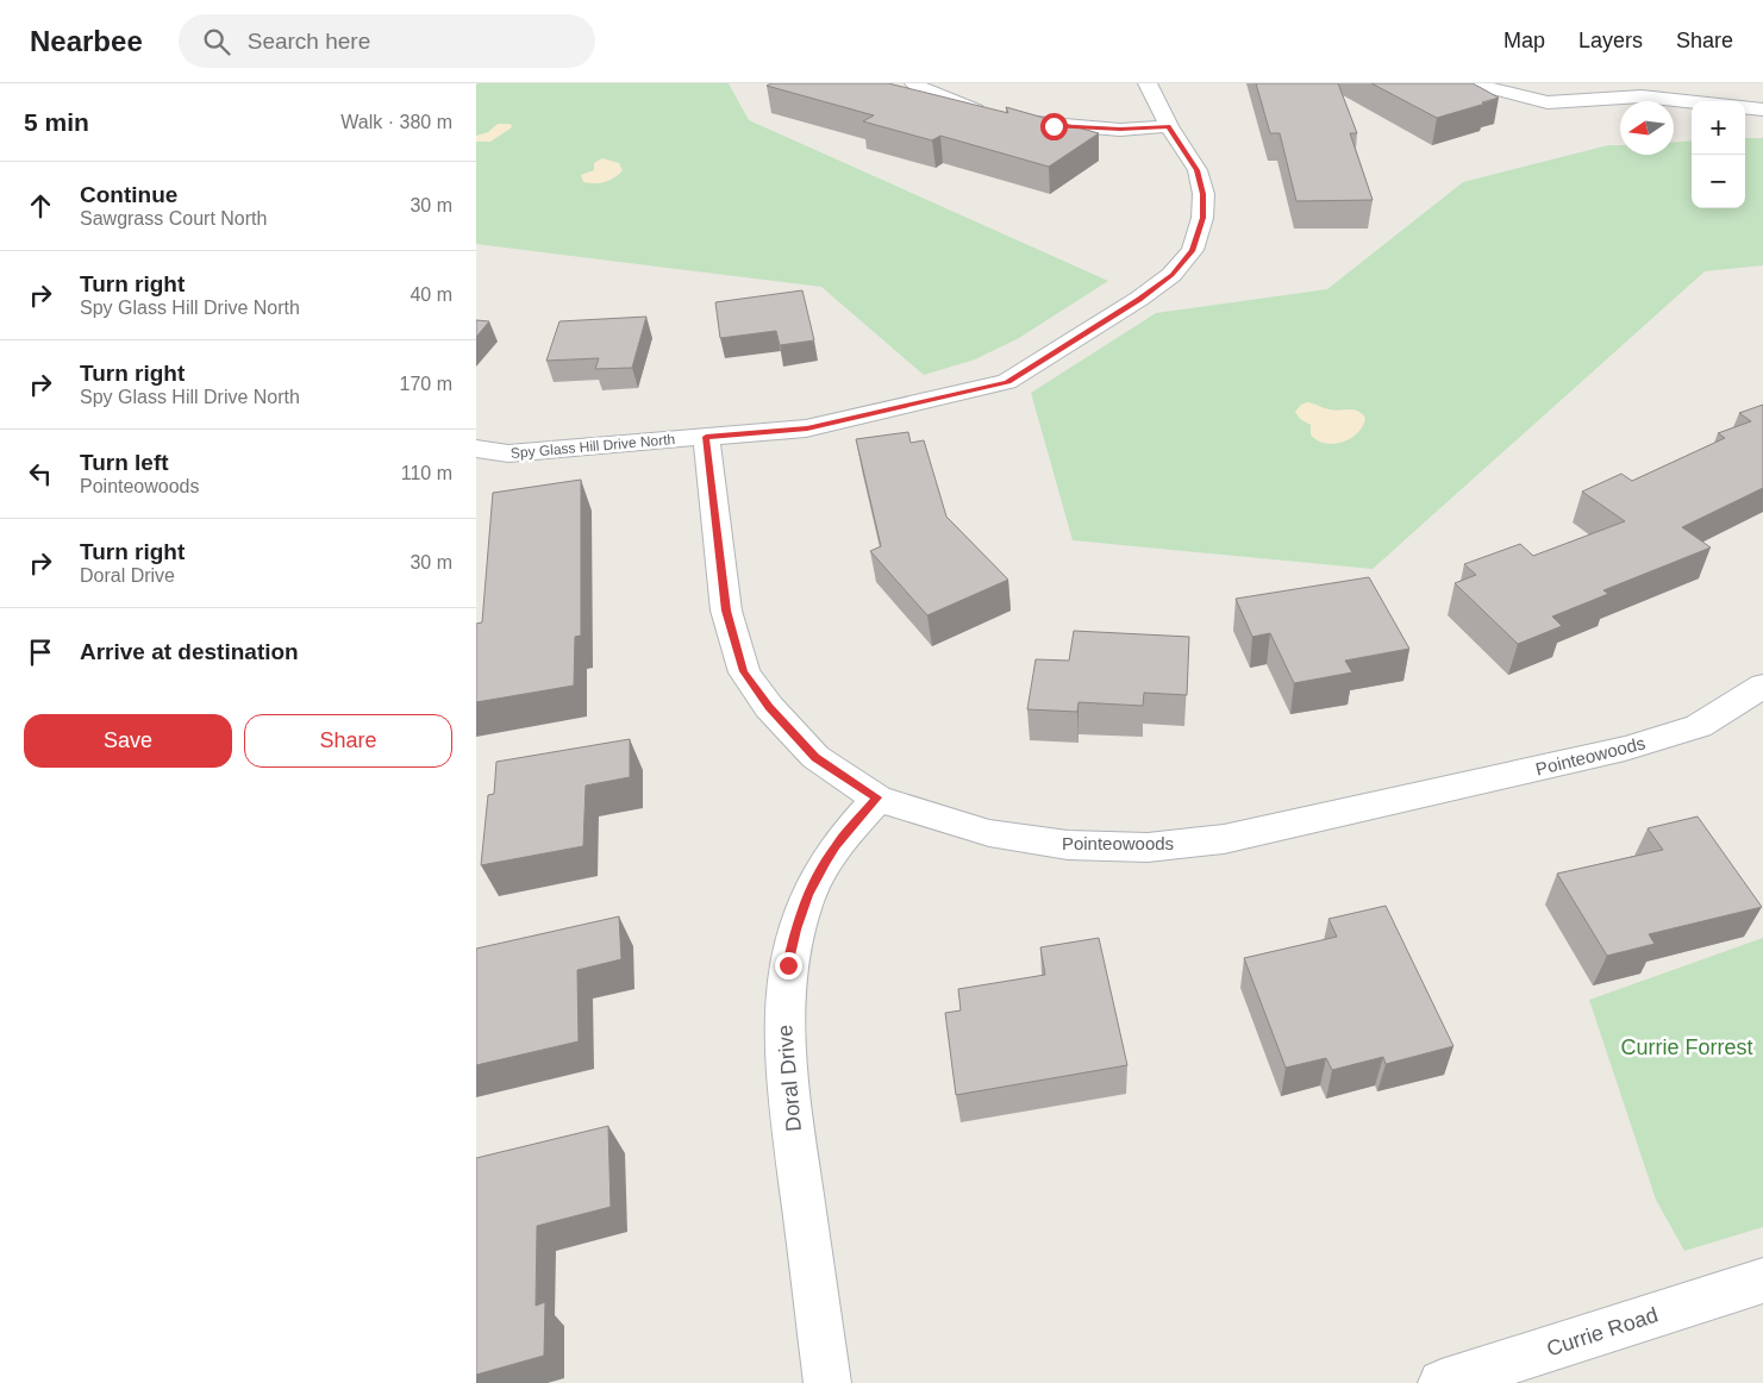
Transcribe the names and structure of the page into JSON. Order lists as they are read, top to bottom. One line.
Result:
{"streets":{"street":["Spy Glass Hill Drive North","Pointeowoods","Doral Drive","Currie Road"]},"crossings":[["Spy Glass Hill Drive North","Pointeowoods"],["Pointeowoods","Doral Drive"]],"parks":["Currie Forrest"],"north":"left","page":{"header":"Nearbee","search":"Search here","nav":["Map","Layers","Share"],"heading":["5 min","Walk · 380 m"],"map_buttons":["+","−"],"list":[["Continue","Sawgrass Court North","30 m"],["Turn right","Spy Glass Hill Drive North","40 m"],["Turn right","Spy Glass Hill Drive North","170 m"],["Turn left","Pointeowoods","110 m"],["Turn right","Doral Drive","30 m"],"Arrive at destination"],"buttons":["Save","Share"]}}
